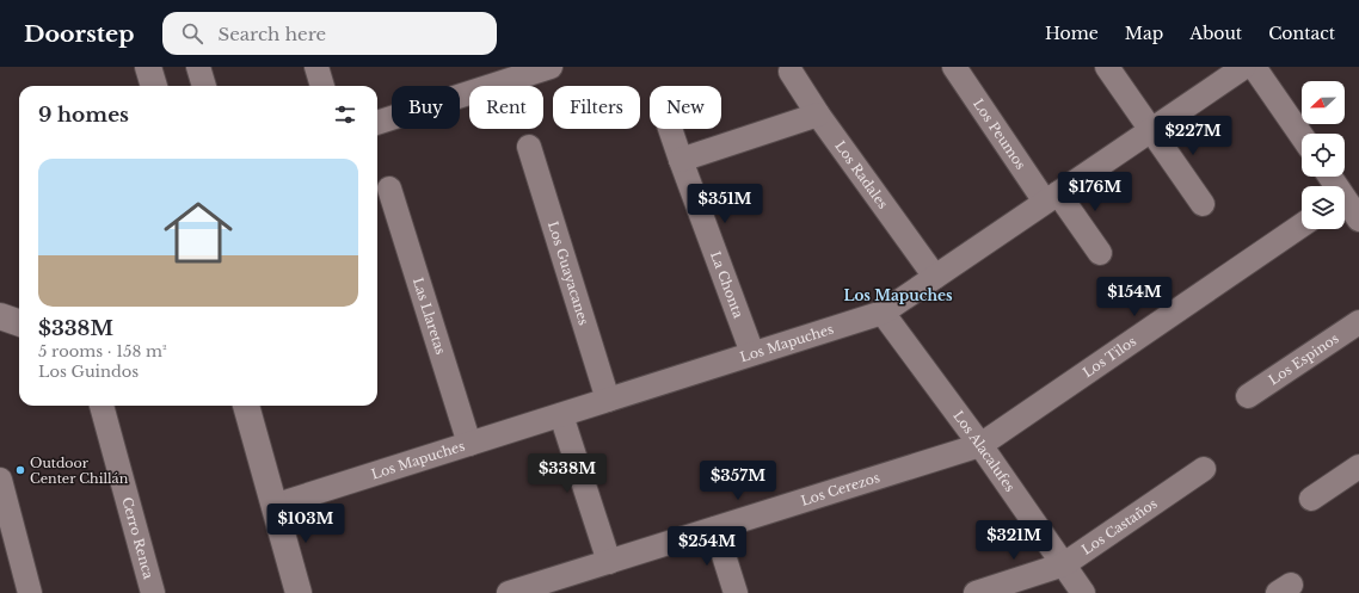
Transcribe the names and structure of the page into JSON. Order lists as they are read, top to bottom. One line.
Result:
{"streets":{"street":["Los Peumos","Los Radales","Los Guayacanes","La Chonta","Las Llaretas","Los Mapuches","Los Tilos","Los Espinos","Los Alacalufes","Los Cerezos","Los Castaños","Cerro Renca"]},"crossings":[["Los Peumos","Los Mapuches"],["Los Radales","Los Mapuches"],["Los Guayacanes","Los Mapuches"],["La Chonta","Los Mapuches"],["Las Llaretas","Los Mapuches"],["Los Mapuches","Los Alacalufes"],["Los Tilos","Los Alacalufes"],["Los Tilos","Los Cerezos"],["Los Alacalufes","Los Cerezos"],["Los Alacalufes","Los Castaños"]],"districts":["Los Mapuches"],"places":["Outdoor Center Chillán"],"north":"left","page":{"header":"Doorstep","search":"Search here","nav":["Home","Map","About","Contact"],"chip":["Buy","Rent","Filters","New"],"heading":"9 homes","price":["$227M","$176M","$351M","$154M","$338M","$357M","$103M","$321M","$254M"],"list":[{"name":"$338M","note":"5 rooms · 158 m² · Los Guindos"}]}}
